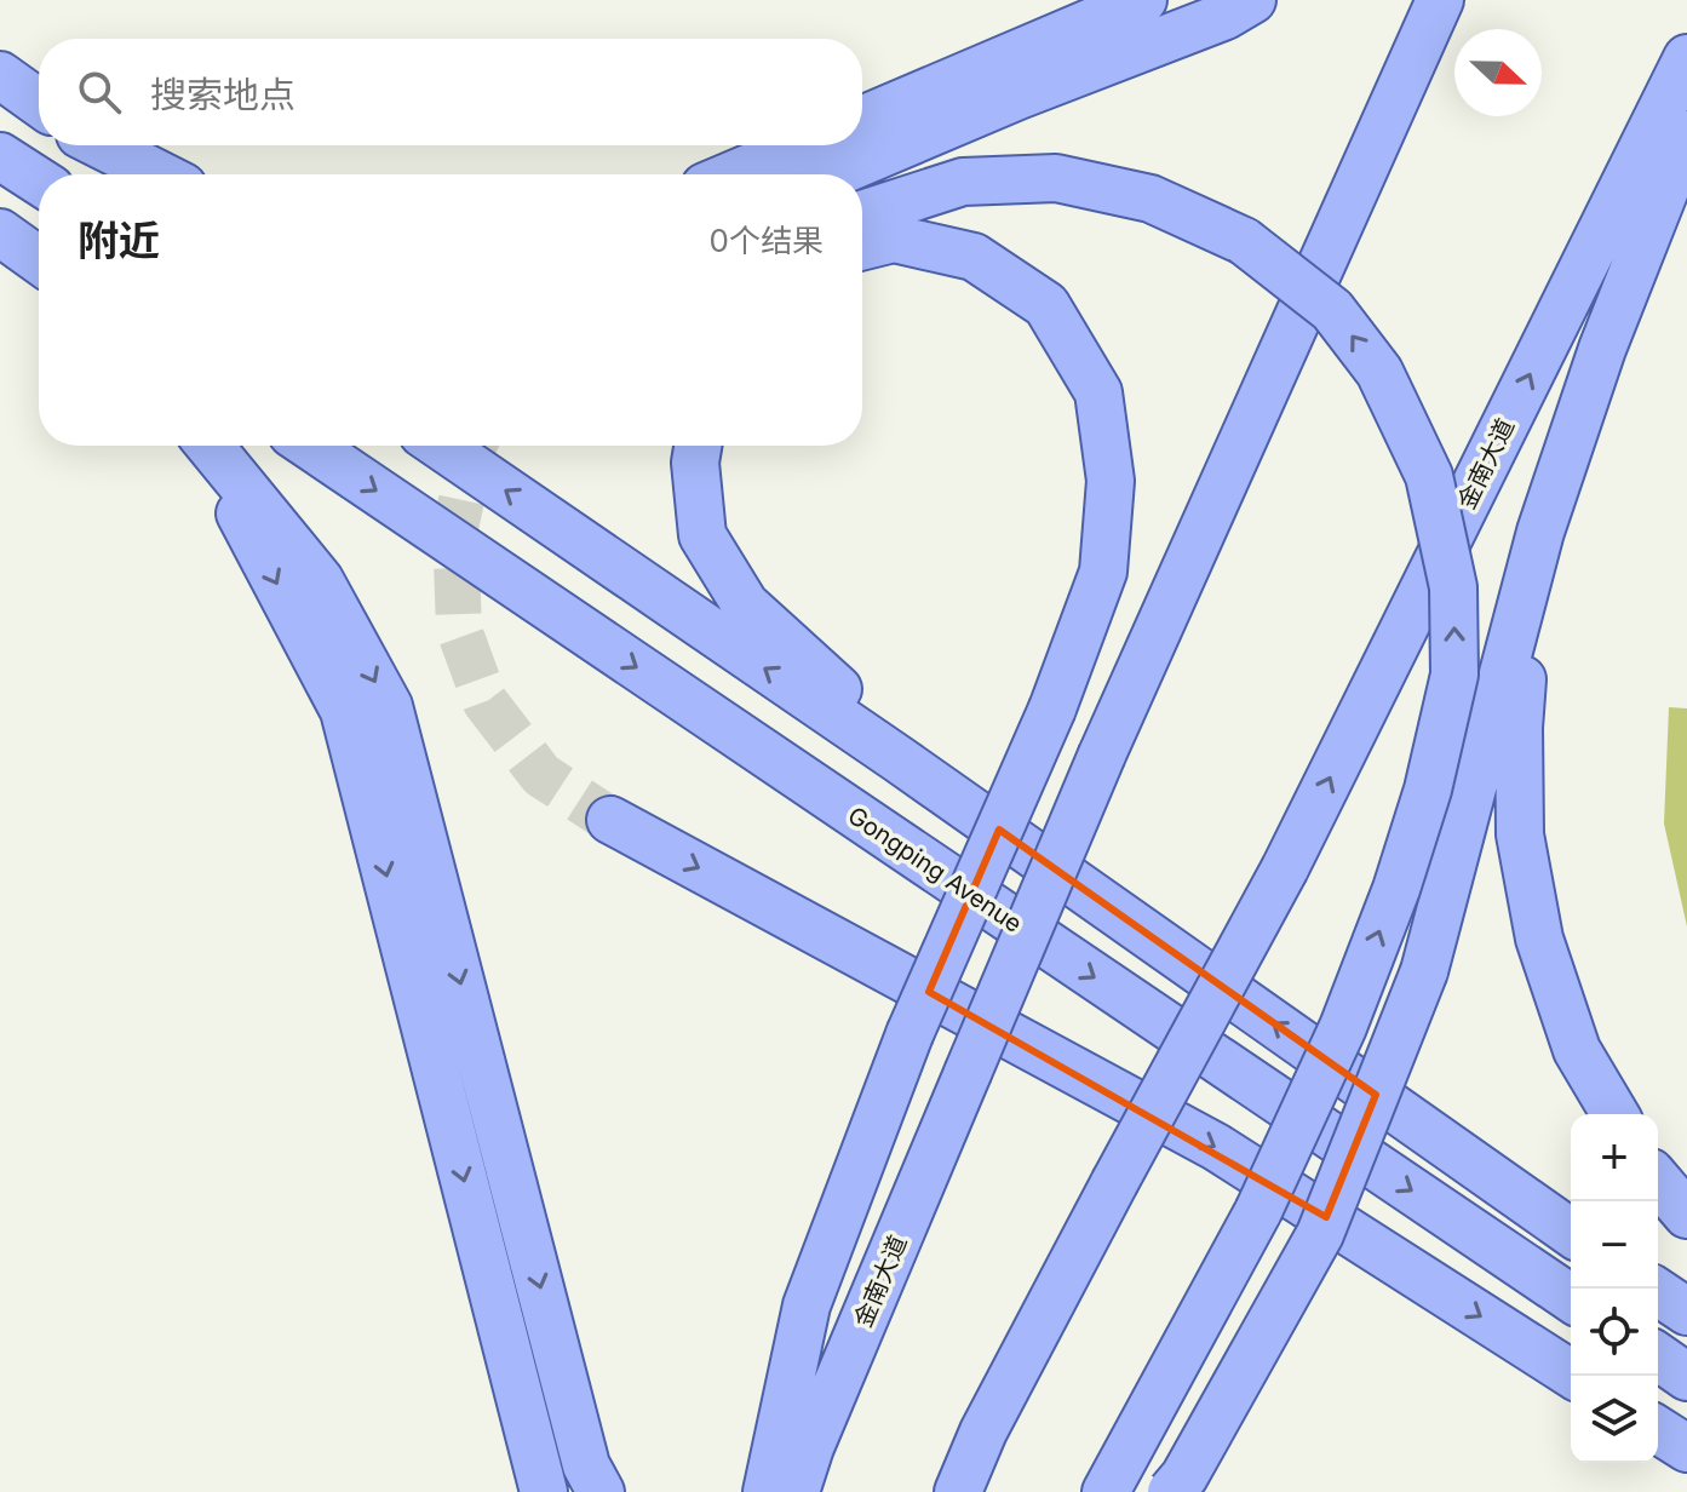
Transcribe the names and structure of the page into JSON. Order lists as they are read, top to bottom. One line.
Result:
{"streets":{"main road":["金南大道","Gongping Avenue"]},"north":"right","page":{"search":"搜索地点","heading":["附近","0个结果"],"map_buttons":["+","−"]}}
